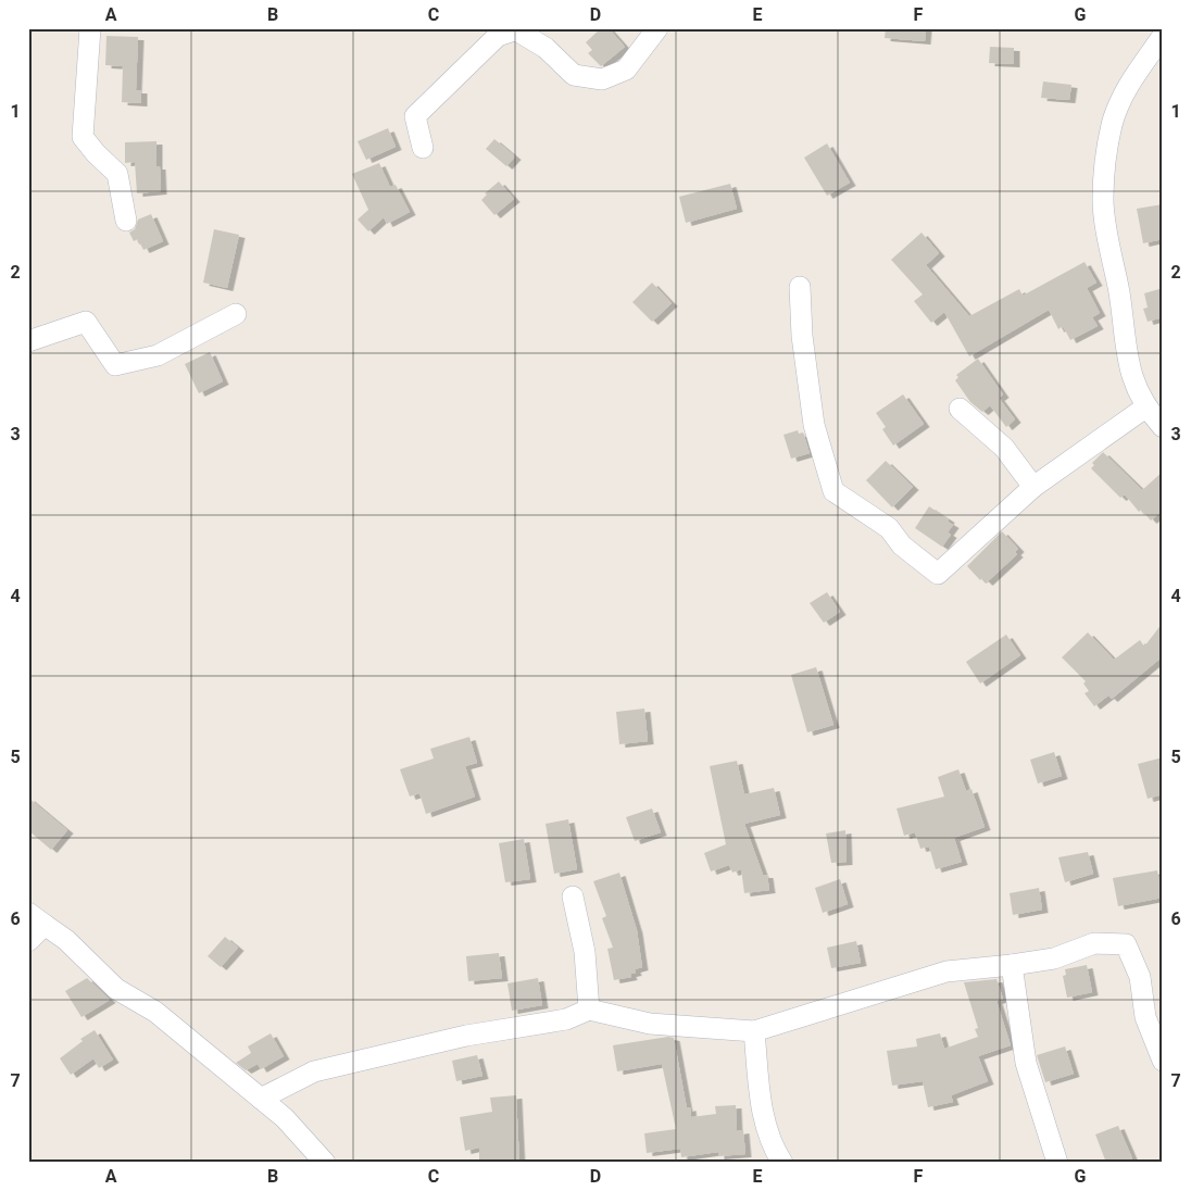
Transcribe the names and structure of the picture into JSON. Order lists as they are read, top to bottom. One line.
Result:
{"grid":{"columns":["A","B","C","D","E","F","G"],"rows":["1","2","3","4","5","6","7"]}}
